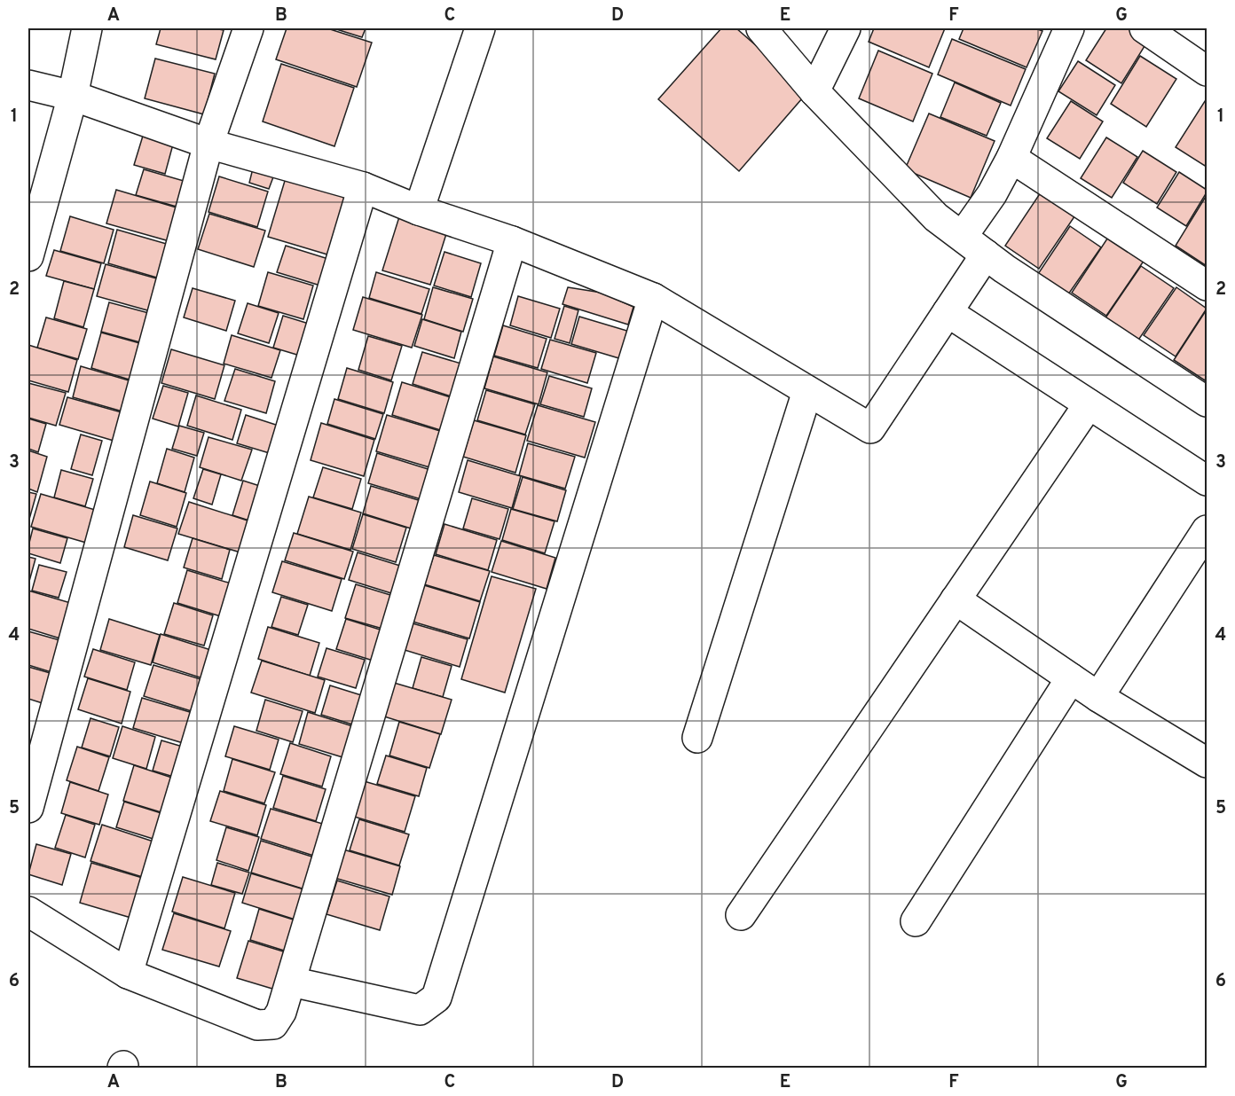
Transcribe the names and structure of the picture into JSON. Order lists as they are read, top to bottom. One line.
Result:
{"grid":{"columns":["A","B","C","D","E","F","G"],"rows":["1","2","3","4","5","6"]}}
